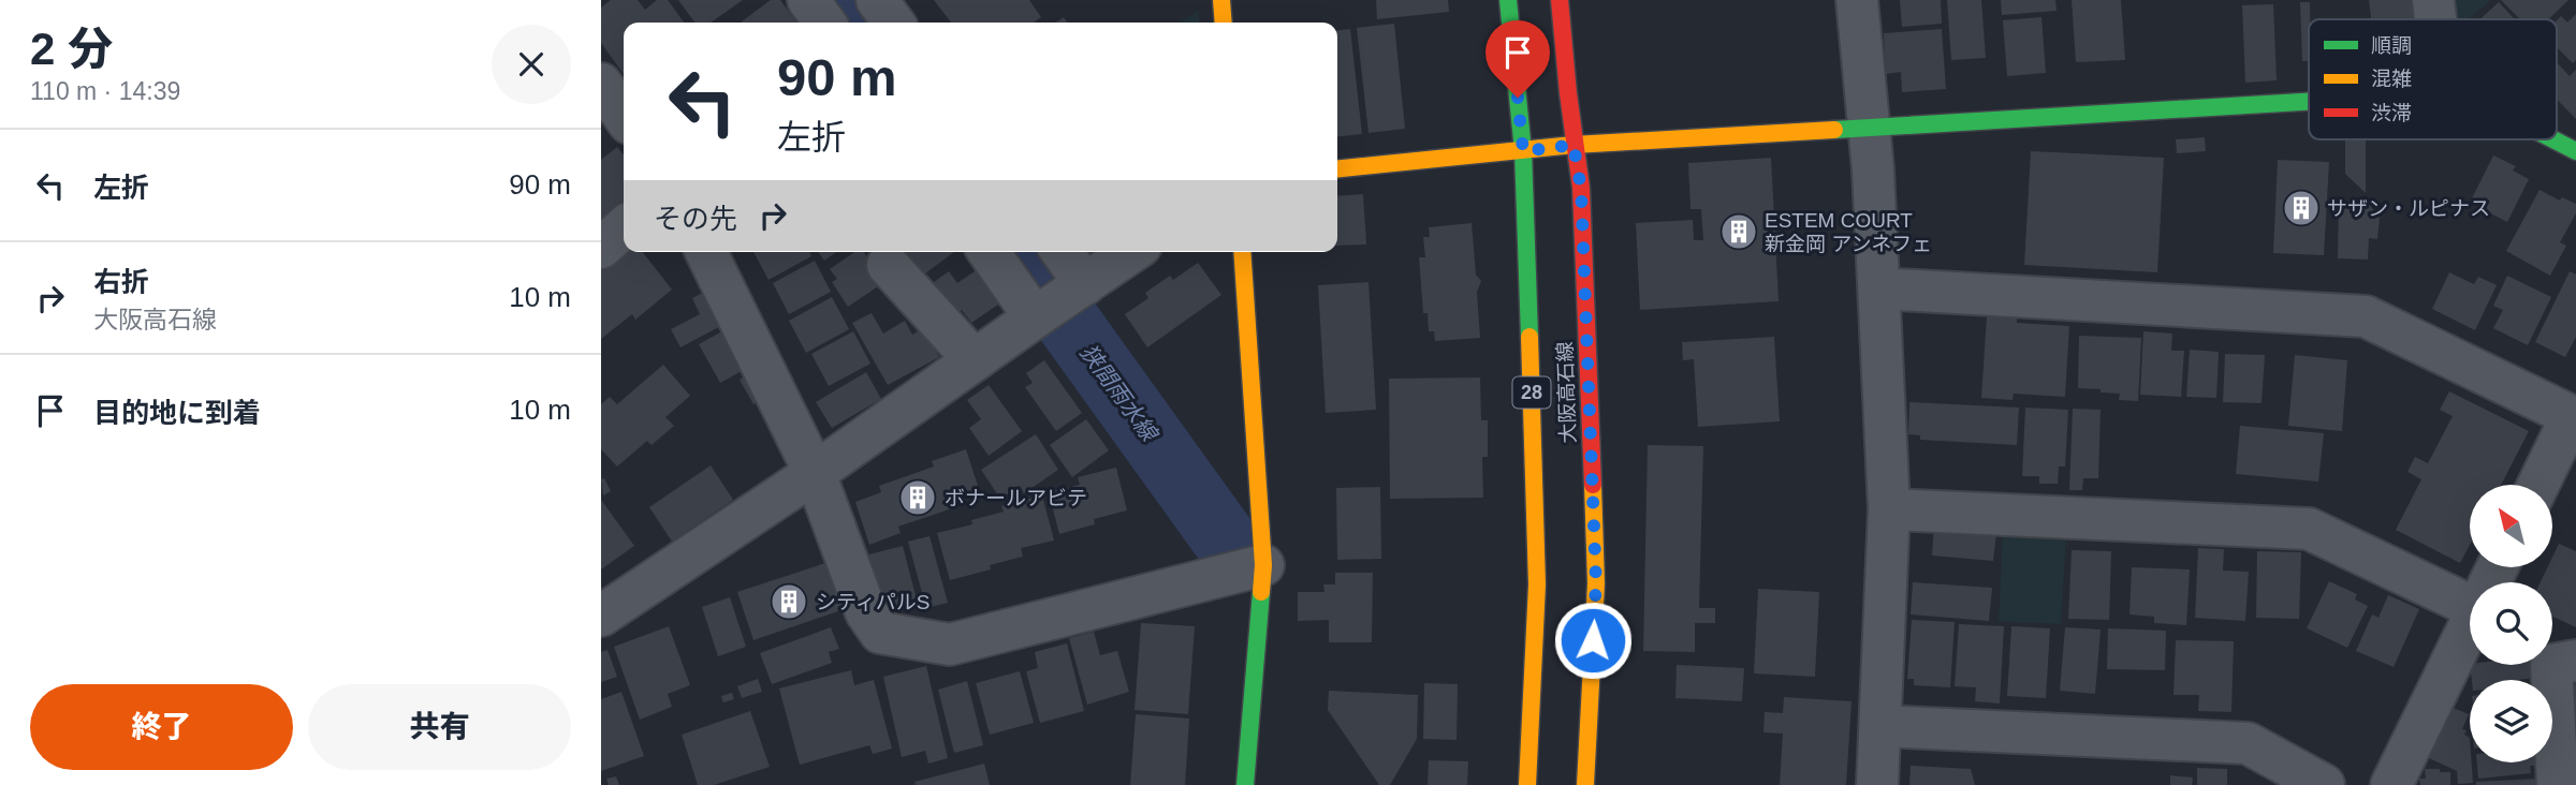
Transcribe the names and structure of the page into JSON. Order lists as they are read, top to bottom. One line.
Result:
{"streets":{"street":["28","大阪高石線"]},"water":["狭間雨水線"],"places":{"building":["サザン・ルピナス","ESTEM COURT 新金岡 アンネフェ","ボナールアビテ","シティパルS"]},"legend":["順調","混雑","渋滞"],"north":"top left","page":{"heading":["2 分","110 m · 14:39"],"turn":["90 m","左折"],"list":[{"name":"左折","value":"90 m"},{"name":"右折","note":"大阪高石線","value":"10 m"},{"name":"目的地に到着","value":"10 m"}],"then":"その先","buttons":["終了","共有"]}}
